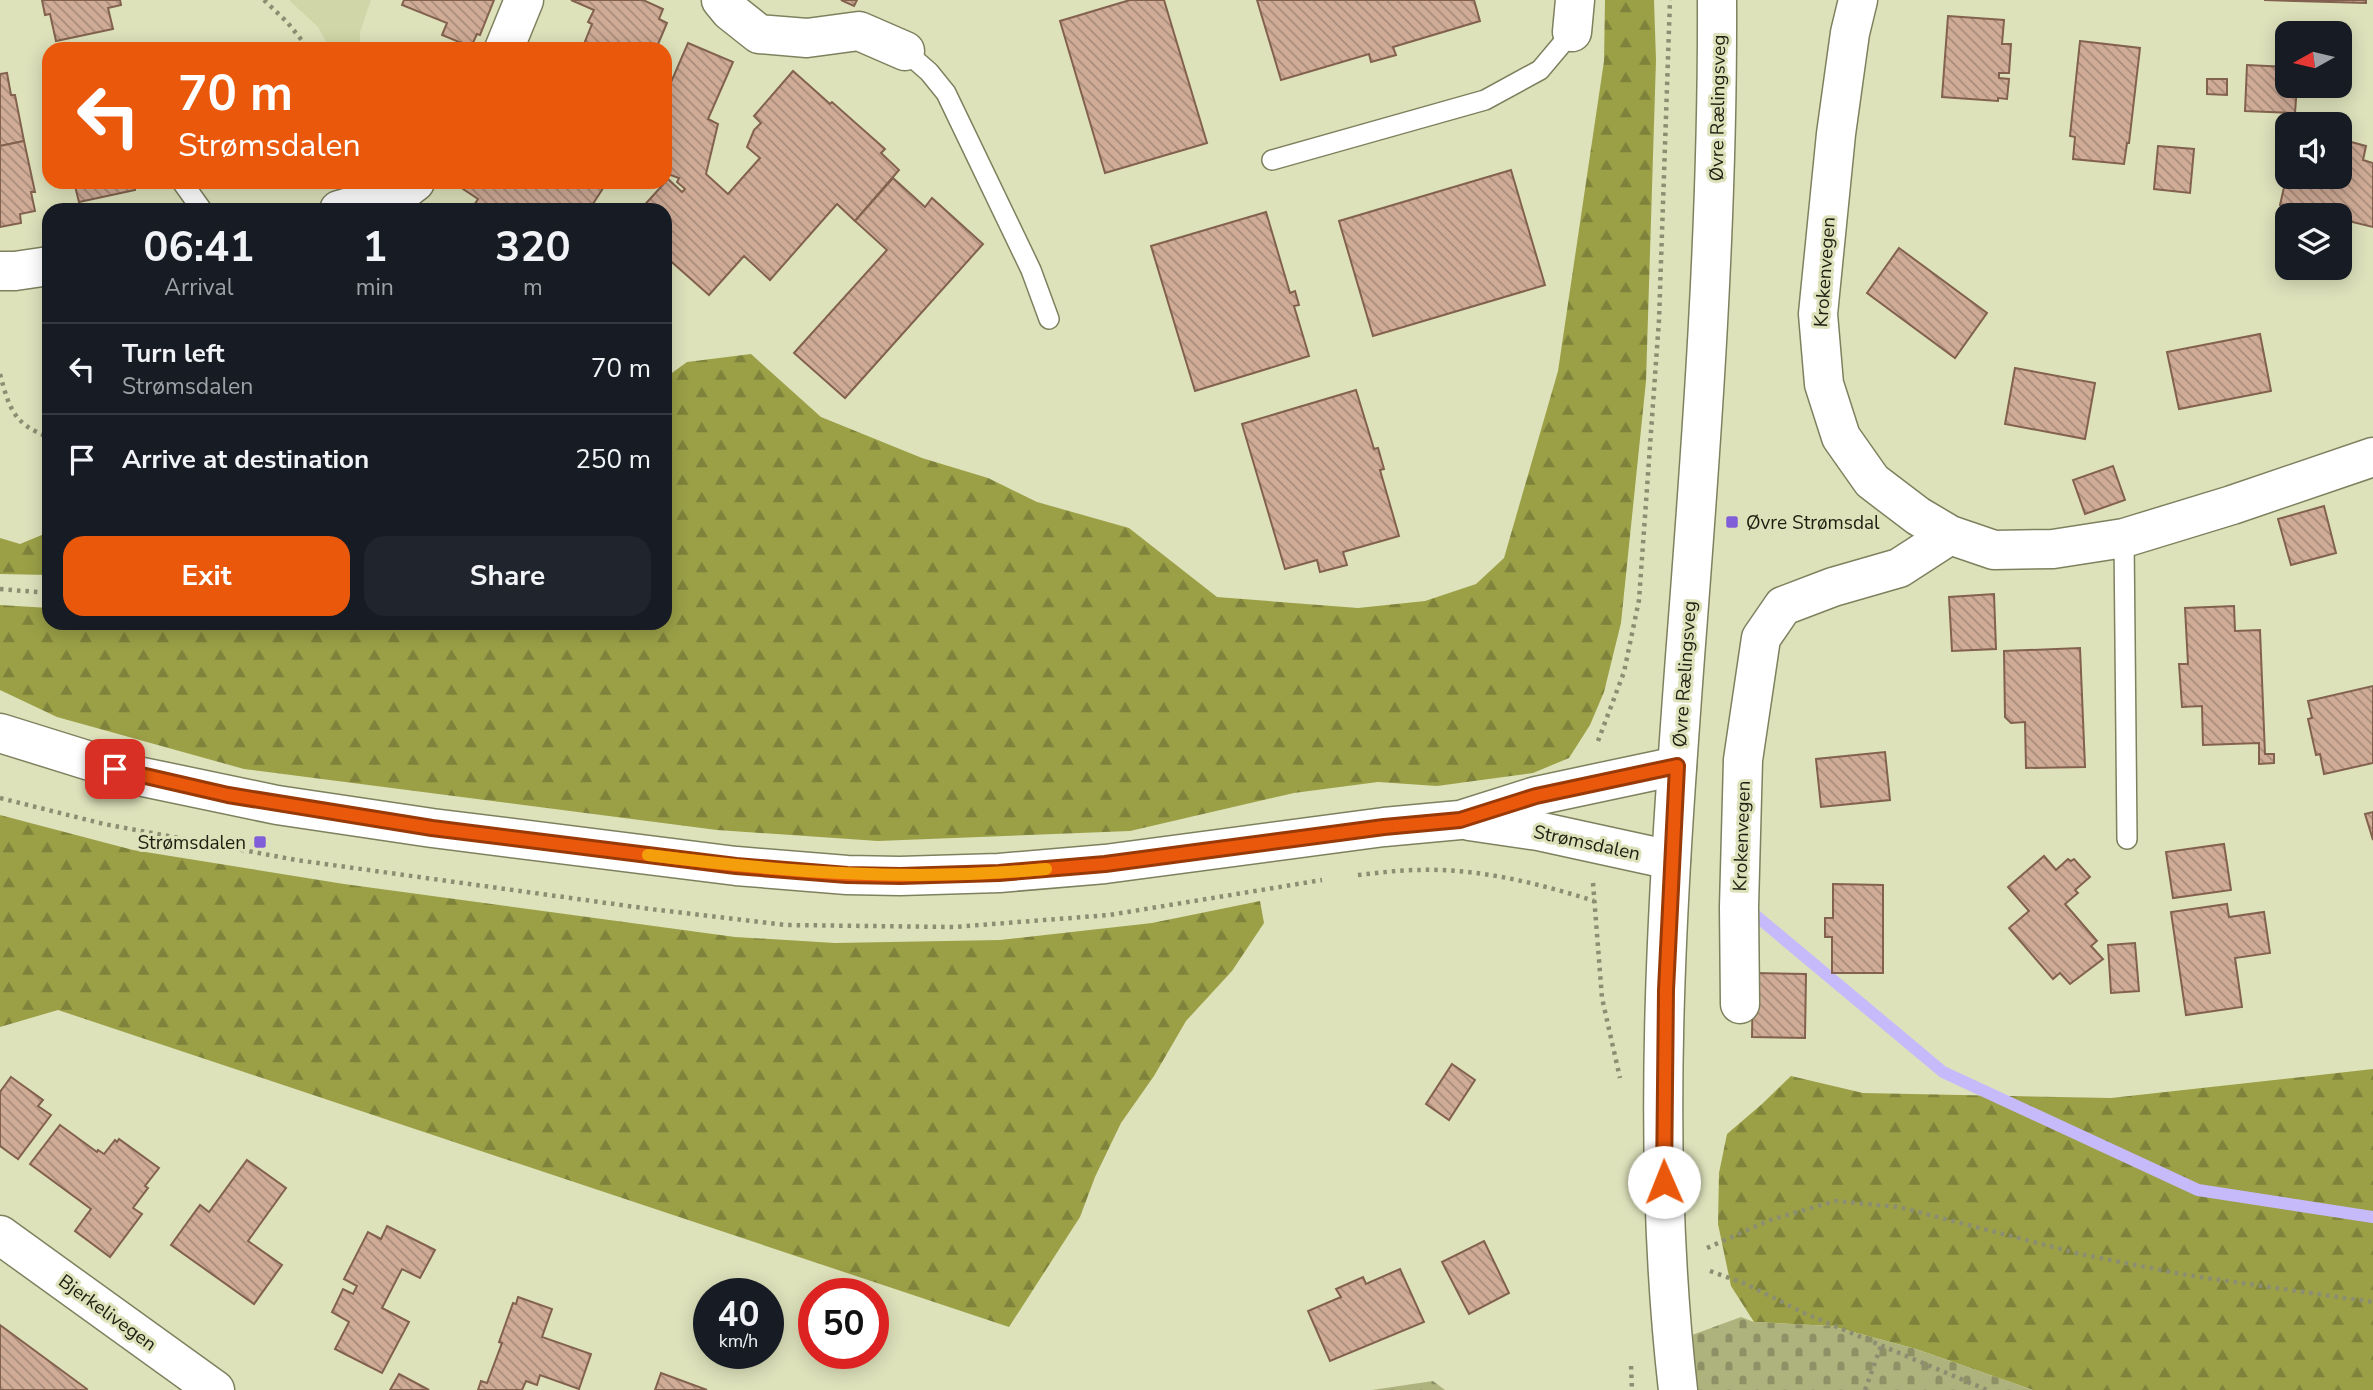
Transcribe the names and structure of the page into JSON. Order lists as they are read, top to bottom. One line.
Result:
{"streets":{"main road":["Øvre Rælingsveg","Krokenvegen","Strømsdalen","Bjerkelivegen"]},"crossings":[["Øvre Rælingsveg","Strømsdalen"]],"places":{"transit":["Øvre Strømsdal","Strømsdalen"]},"north":"left","page":{"turn":["70 m","Strømsdalen"],"eta":["06:41","Arrival","1","min","320","m"],"list":[{"name":"Turn left","note":"Strømsdalen","value":"70 m"},{"name":"Arrive at destination","value":"250 m"}],"buttons":["Exit","Share"],"speed":"40 km/h","limit":"50"}}
